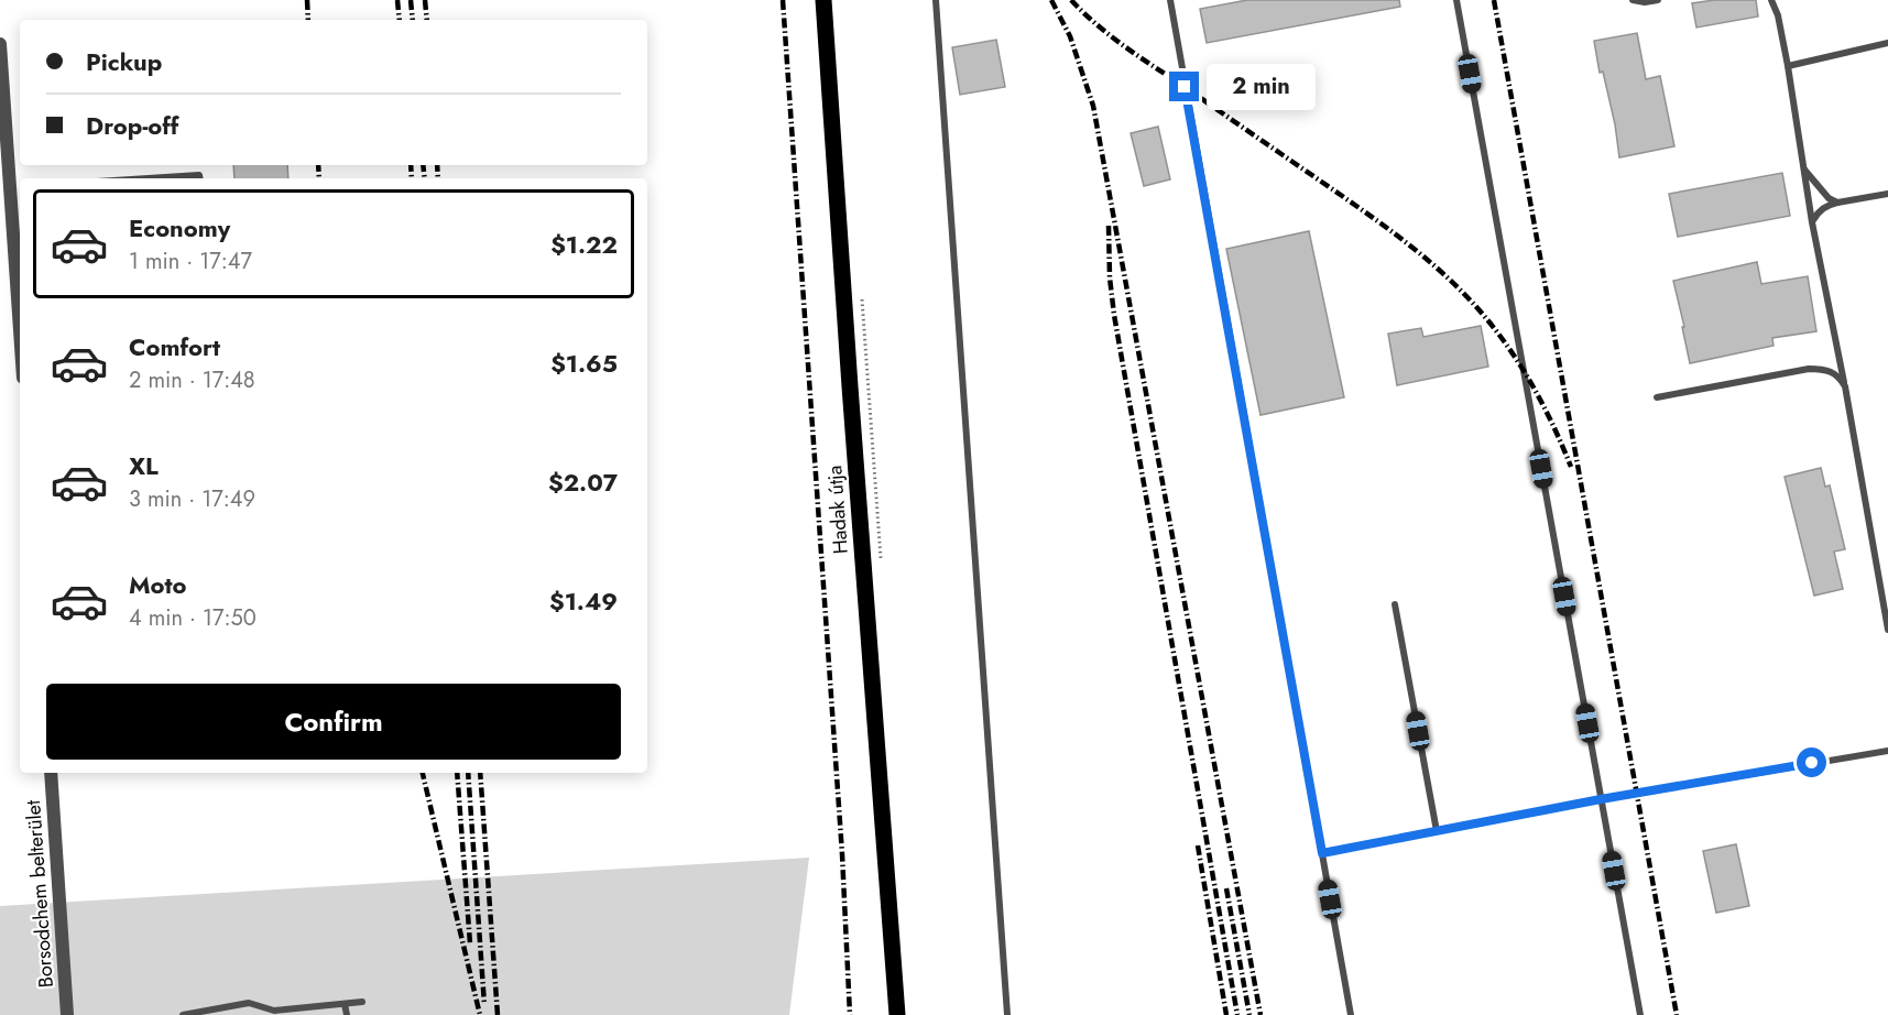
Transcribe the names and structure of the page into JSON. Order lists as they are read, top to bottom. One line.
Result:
{"streets":{"main road":["Hadak útja"],"street":["Borsodchem belterület"]},"page":{"banner":["Pickup","Drop-off"],"bubble":"2 min","list":[{"name":"Economy","note":"1 min · 17:47","value":"$1.22"},{"name":"Comfort","note":"2 min · 17:48","value":"$1.65"},{"name":"XL","note":"3 min · 17:49","value":"$2.07"},{"name":"Moto","note":"4 min · 17:50","value":"$1.49"}],"buttons":"Confirm"}}
